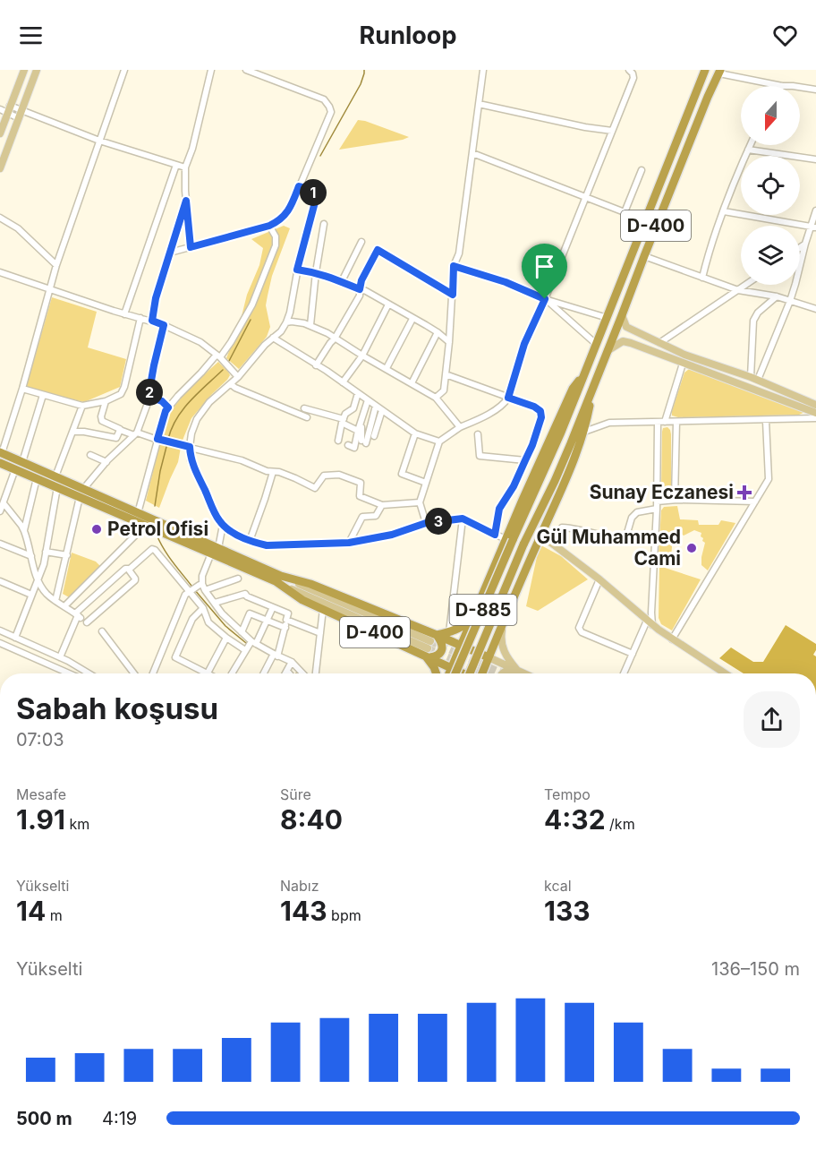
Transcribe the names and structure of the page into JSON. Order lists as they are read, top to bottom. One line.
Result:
{"streets":{"highway":["D-400","D-885"]},"crossings":[["D-400","D-885"]],"places":{"health":["Sunay Eczanesi"],"other":["Petrol Ofisi","Gül Muhammed Cami"]},"north":"bottom","page":{"header":"Runloop","pins":["1","2","3"],"heading":["Sabah koşusu","07:03"],"stats":[["Mesafe","1.91 km"],["Süre","8:40"],["Tempo","4:32 /km"],["Yükselti","14 m"],["Nabız","143 bpm"],["kcal","133"]],"chart":["Yükselti","136–150 m"],"list":[{"name":"500 m","note":"4:19"}]}}
